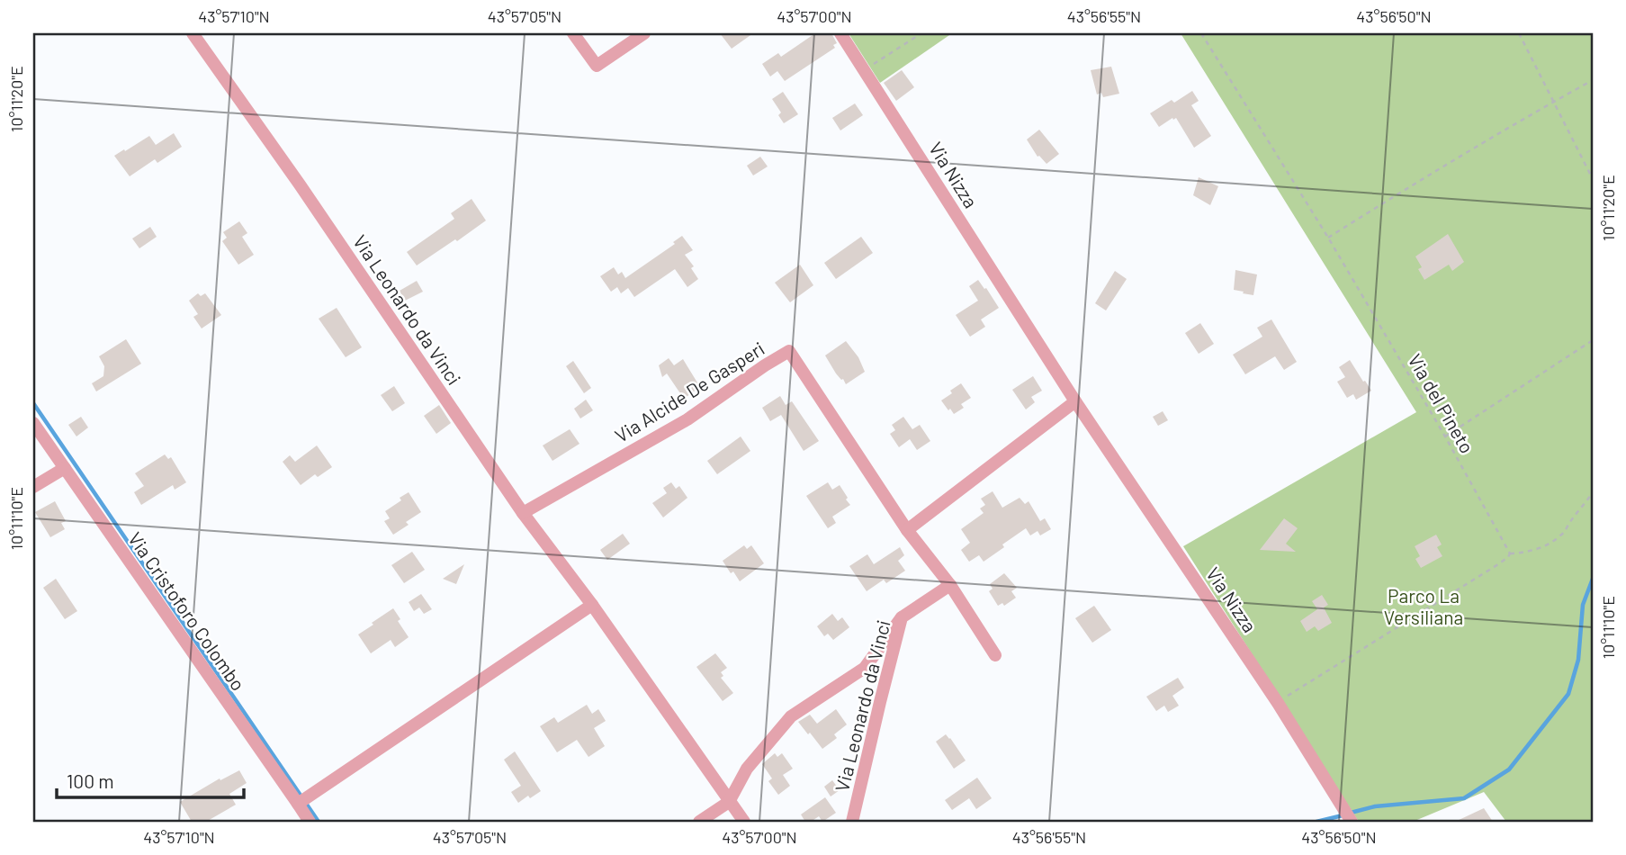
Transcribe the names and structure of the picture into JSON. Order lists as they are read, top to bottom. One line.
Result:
{"streets":{"street":["Via Nizza","Via Leonardo da Vinci","Via Alcide De Gasperi","Via Cristoforo Colombo"],"path":["Via del Pineto"]},"crossings":[["Via Leonardo da Vinci","Via Alcide De Gasperi"]],"parks":["Parco La Versiliana"],"scale_bar":"100 m","coordinates":["43°57'10\"N","43°57'05\"N","43°57'00\"N","43°56'55\"N","43°56'50\"N","10°11'20\"E","10°11'10\"E"]}
